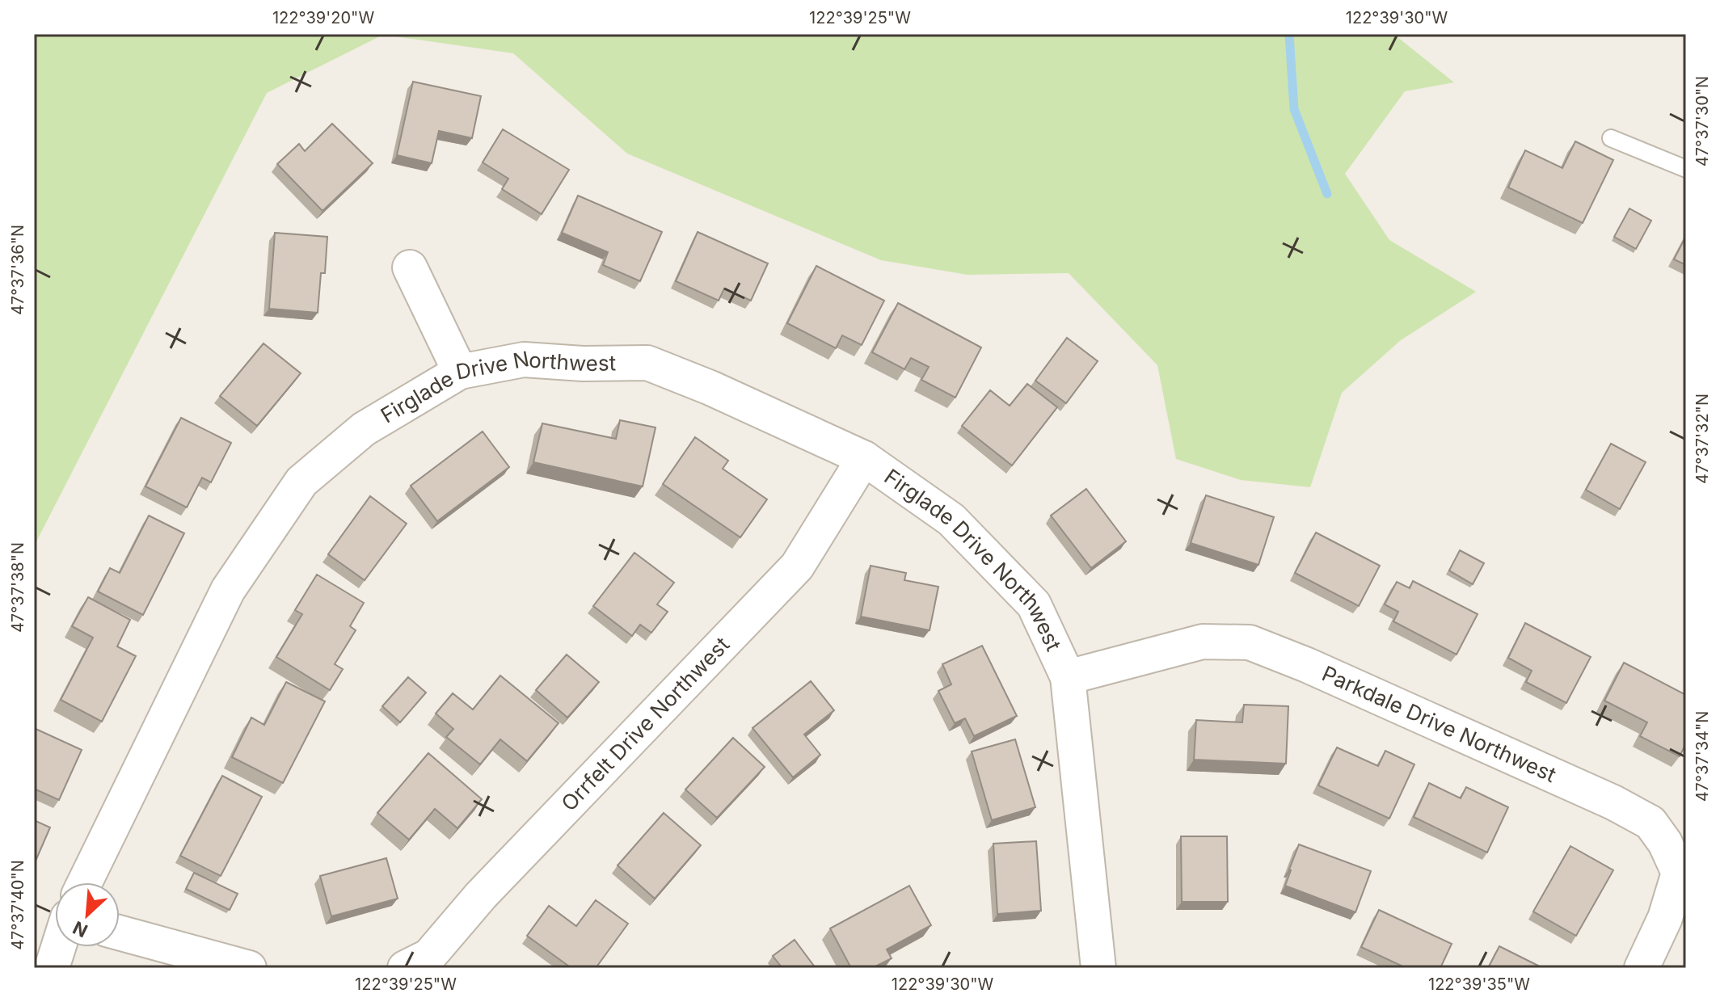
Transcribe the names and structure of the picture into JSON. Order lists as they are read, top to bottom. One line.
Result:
{"streets":{"street":["Firglade Drive Northwest","Orrfelt Drive Northwest","Parkdale Drive Northwest"]},"crossings":[["Firglade Drive Northwest","Orrfelt Drive Northwest"],["Firglade Drive Northwest","Parkdale Drive Northwest"]],"north":"bottom left","coordinates":["122°39'20\"W","122°39'25\"W","122°39'30\"W","47°37'30\"N","47°37'36\"N","47°37'32\"N","47°37'38\"N","47°37'34\"N","47°37'40\"N","122°39'35\"W"]}
